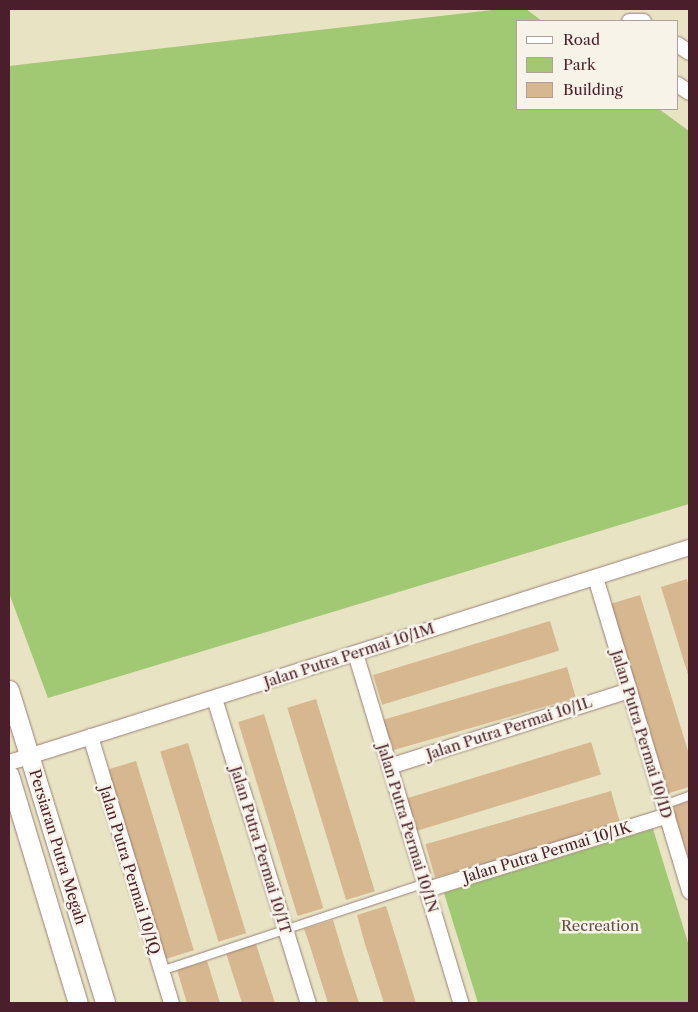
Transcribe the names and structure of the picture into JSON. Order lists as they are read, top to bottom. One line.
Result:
{"streets":{"street":["Jalan Putra Permai 10/1M","Jalan Putra Permai 10/1L","Jalan Putra Permai 10/1D","Jalan Putra Permai 10/1N","Persiaran Putra Megah","Jalan Putra Permai 10/1T","Jalan Putra Permai 10/1K","Jalan Putra Permai 10/1Q"]},"crossings":[["Jalan Putra Permai 10/1M","Jalan Putra Permai 10/1D"],["Jalan Putra Permai 10/1M","Jalan Putra Permai 10/1N"],["Jalan Putra Permai 10/1M","Persiaran Putra Megah"],["Jalan Putra Permai 10/1M","Jalan Putra Permai 10/1T"],["Jalan Putra Permai 10/1M","Jalan Putra Permai 10/1Q"],["Jalan Putra Permai 10/1L","Jalan Putra Permai 10/1D"],["Jalan Putra Permai 10/1L","Jalan Putra Permai 10/1N"],["Jalan Putra Permai 10/1D","Jalan Putra Permai 10/1K"],["Jalan Putra Permai 10/1N","Jalan Putra Permai 10/1K"]],"parks":["Recreation"],"legend":["Road","Park","Building"]}
